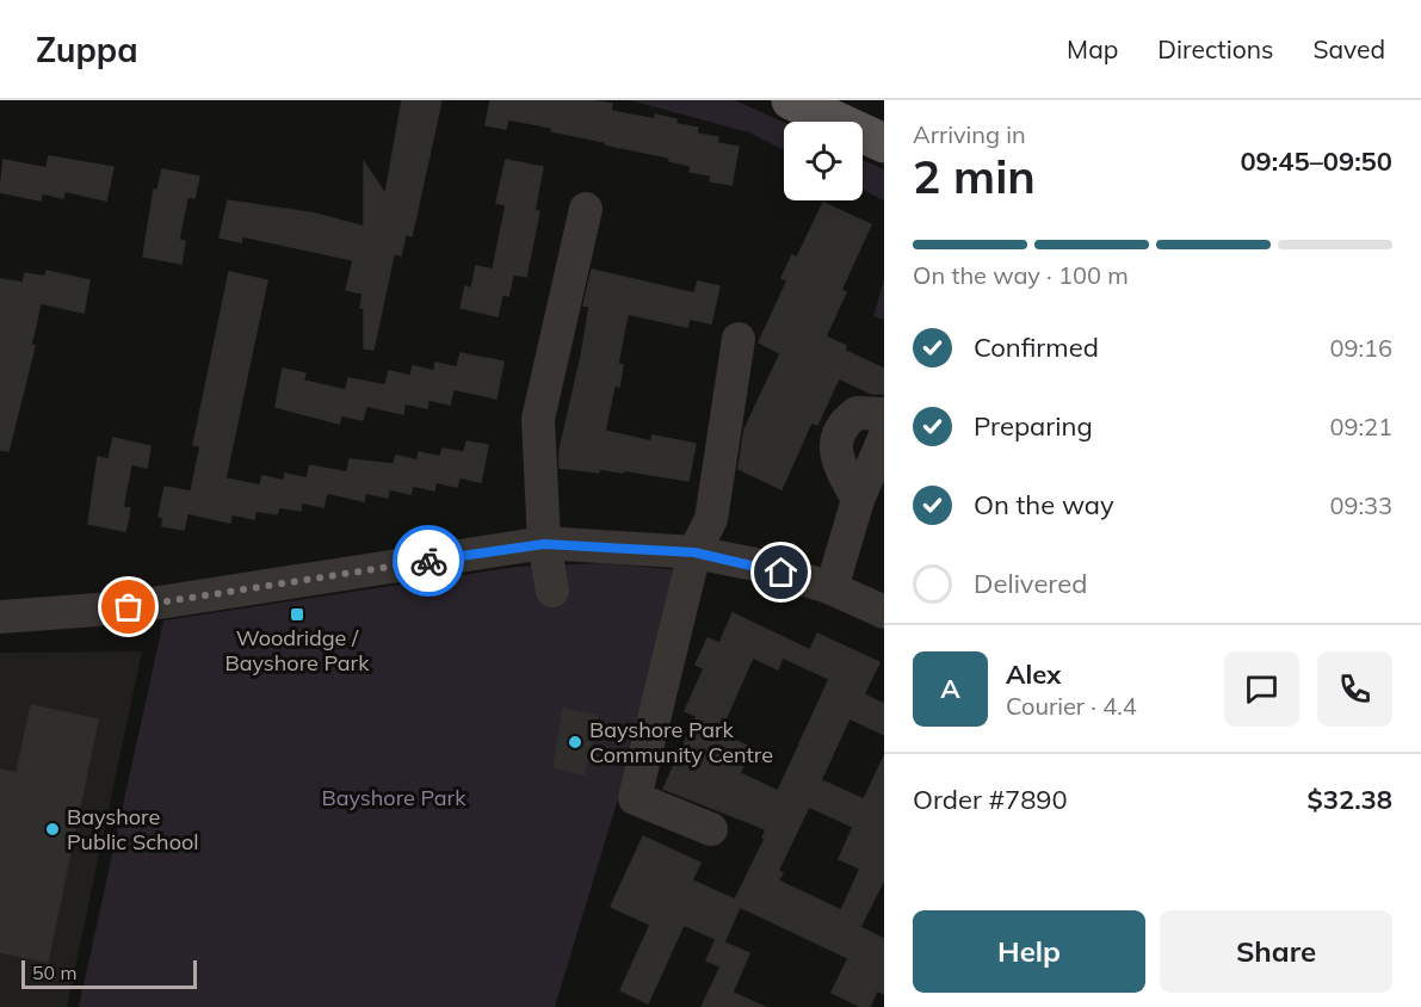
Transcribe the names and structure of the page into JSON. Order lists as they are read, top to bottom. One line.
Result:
{"parks":["Bayshore Park"],"places":{"transit":["Woodridge / Bayshore Park"],"other":["Bayshore Park Community Centre","Bayshore Public School"]},"scale_bar":"50 m","page":{"header":"Zuppa","nav":["Map","Directions","Saved"],"heading":["2 min","Arriving in","09:45–09:50"],"panel":["Alex","Courier · 4.4","Order #7890","$32.38"],"bar":"On the way · 100 m","list":[["Confirmed","09:16"],["Preparing","09:21"],["On the way","09:33"],"Delivered"],"round":"A","buttons":["Help","Share"],"scale":"50 m"}}
